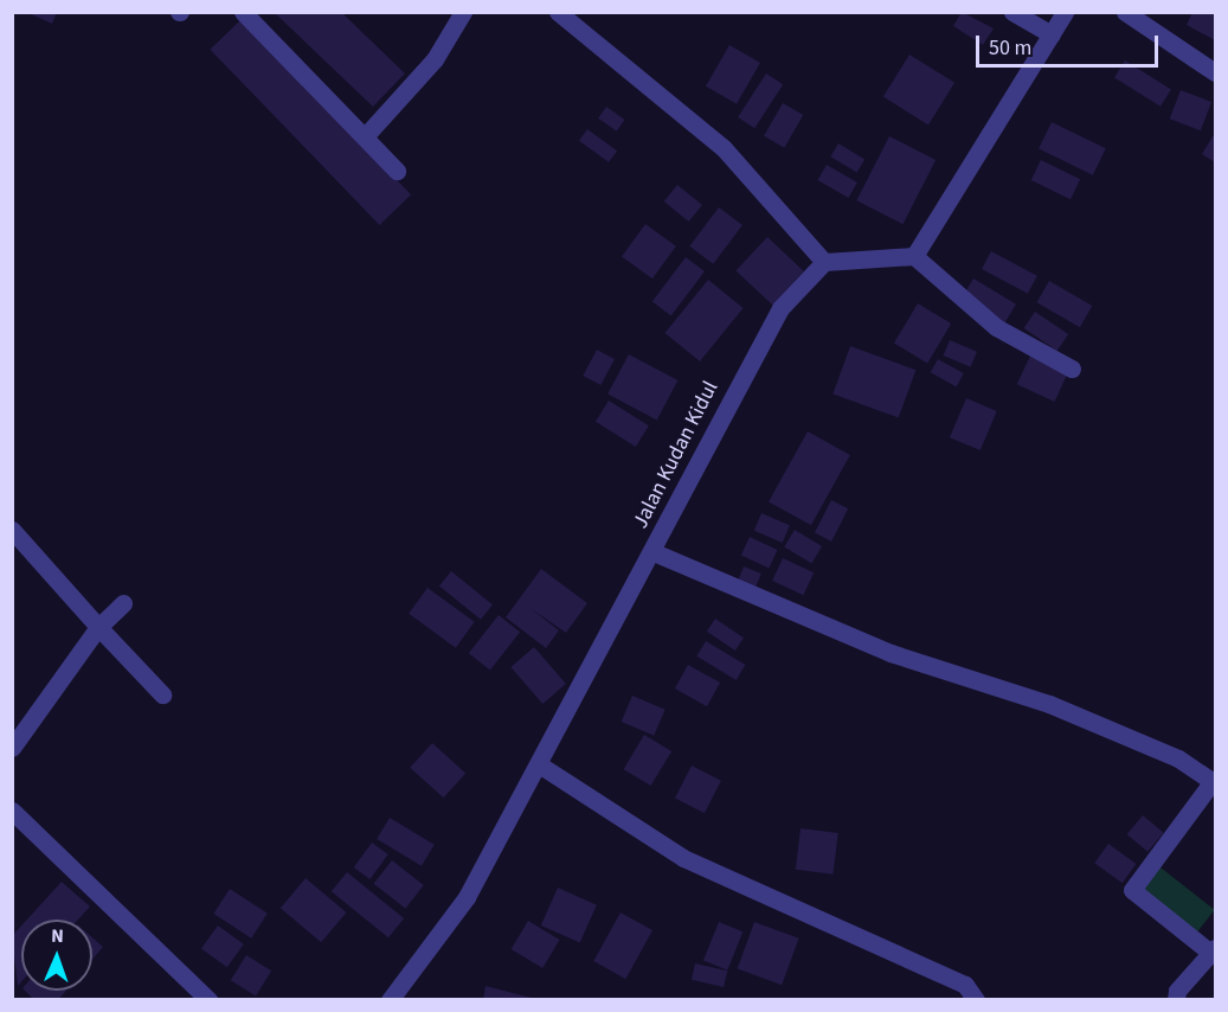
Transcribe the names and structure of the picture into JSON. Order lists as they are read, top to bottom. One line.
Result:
{"streets":{"street":["Jalan Kudan Kidul"]},"scale_bar":"50 m","north":"top"}
